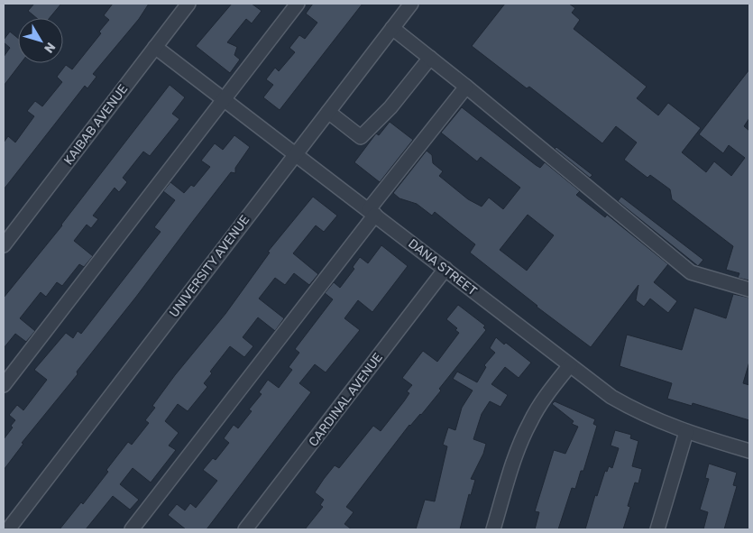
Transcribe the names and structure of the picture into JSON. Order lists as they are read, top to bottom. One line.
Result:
{"streets":{"street":["KAIBAB AVENUE","UNIVERSITY AVENUE","DANA STREET","CARDINAL AVENUE"]},"crossings":[["KAIBAB AVENUE","DANA STREET"],["UNIVERSITY AVENUE","DANA STREET"],["DANA STREET","CARDINAL AVENUE"]],"north":"bottom right"}
